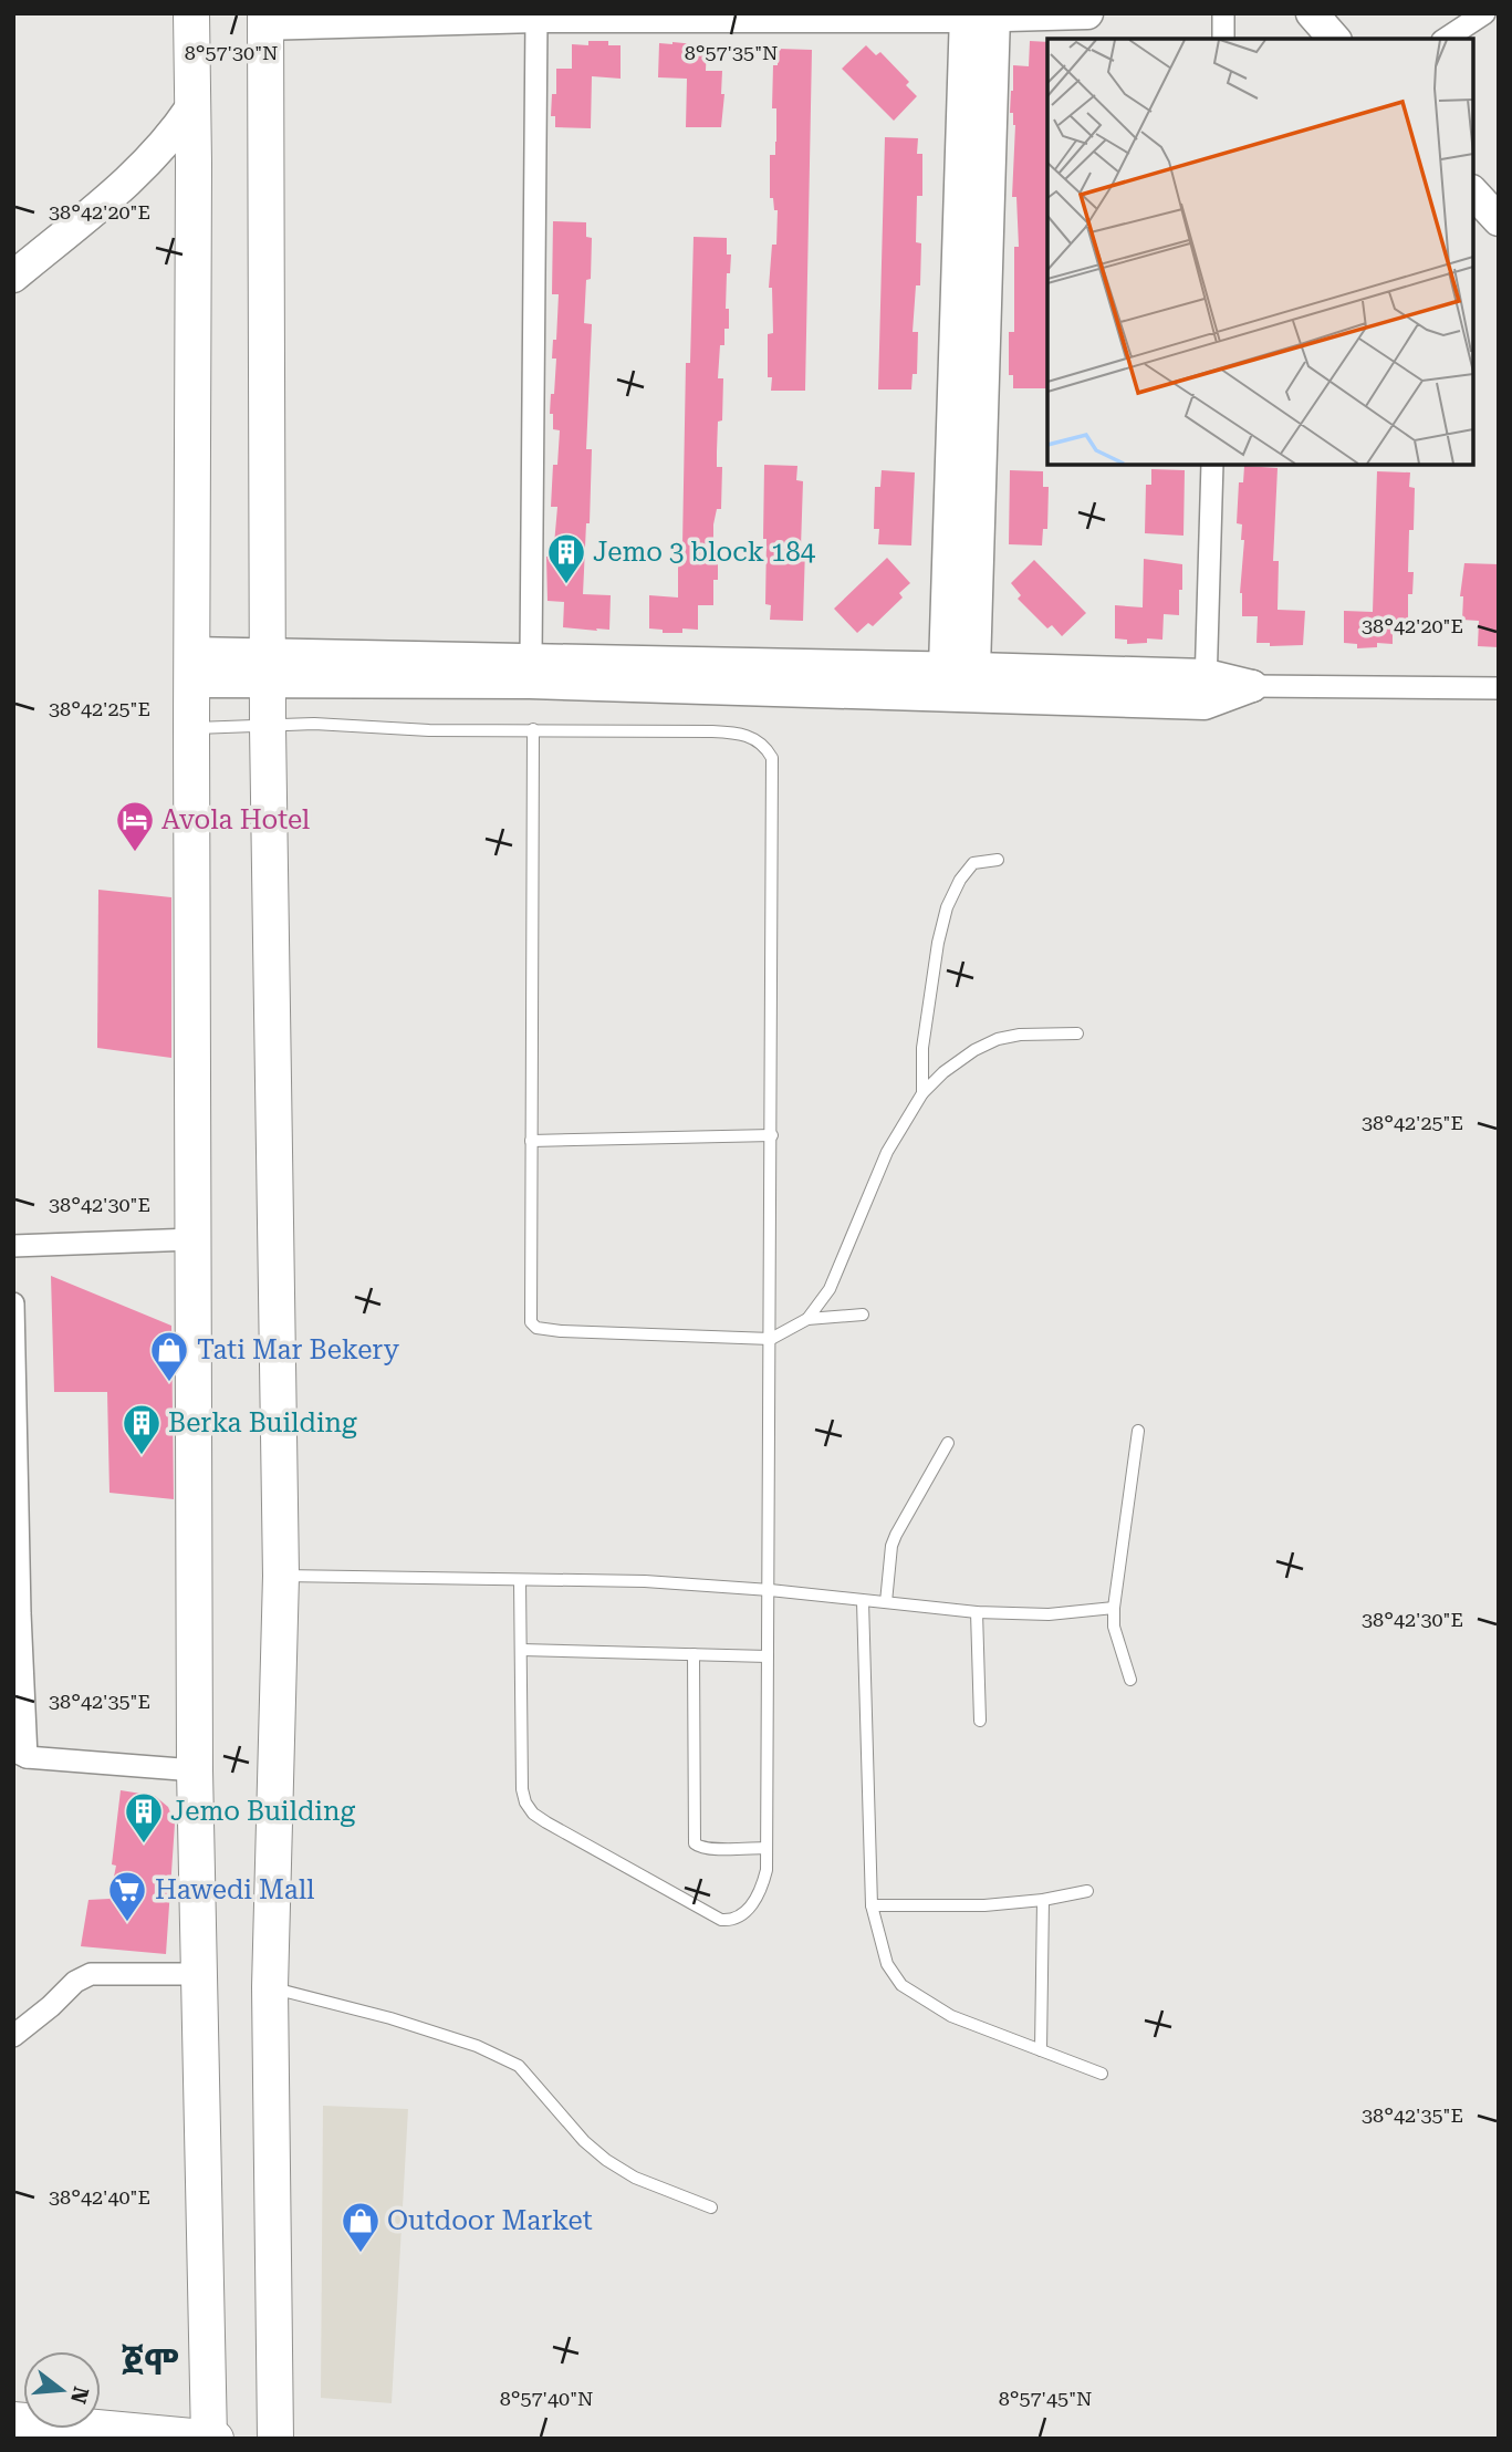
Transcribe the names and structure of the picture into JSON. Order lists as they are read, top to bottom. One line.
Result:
{"districts":["ጀሞ"],"places":{"building":["Jemo 3 block 184","Berka Building","Jemo Building"],"hotel":["Avola Hotel"],"shop":["Tati Mar Bekery","Outdoor Market"],"supermarket":["Hawedi Mall"]},"north":"right","coordinates":["8°57'30\"N","8°57'35\"N","38°42'20\"E","38°42'25\"E","38°42'30\"E","38°42'35\"E","38°42'40\"E","8°57'40\"N","8°57'45\"N"]}
